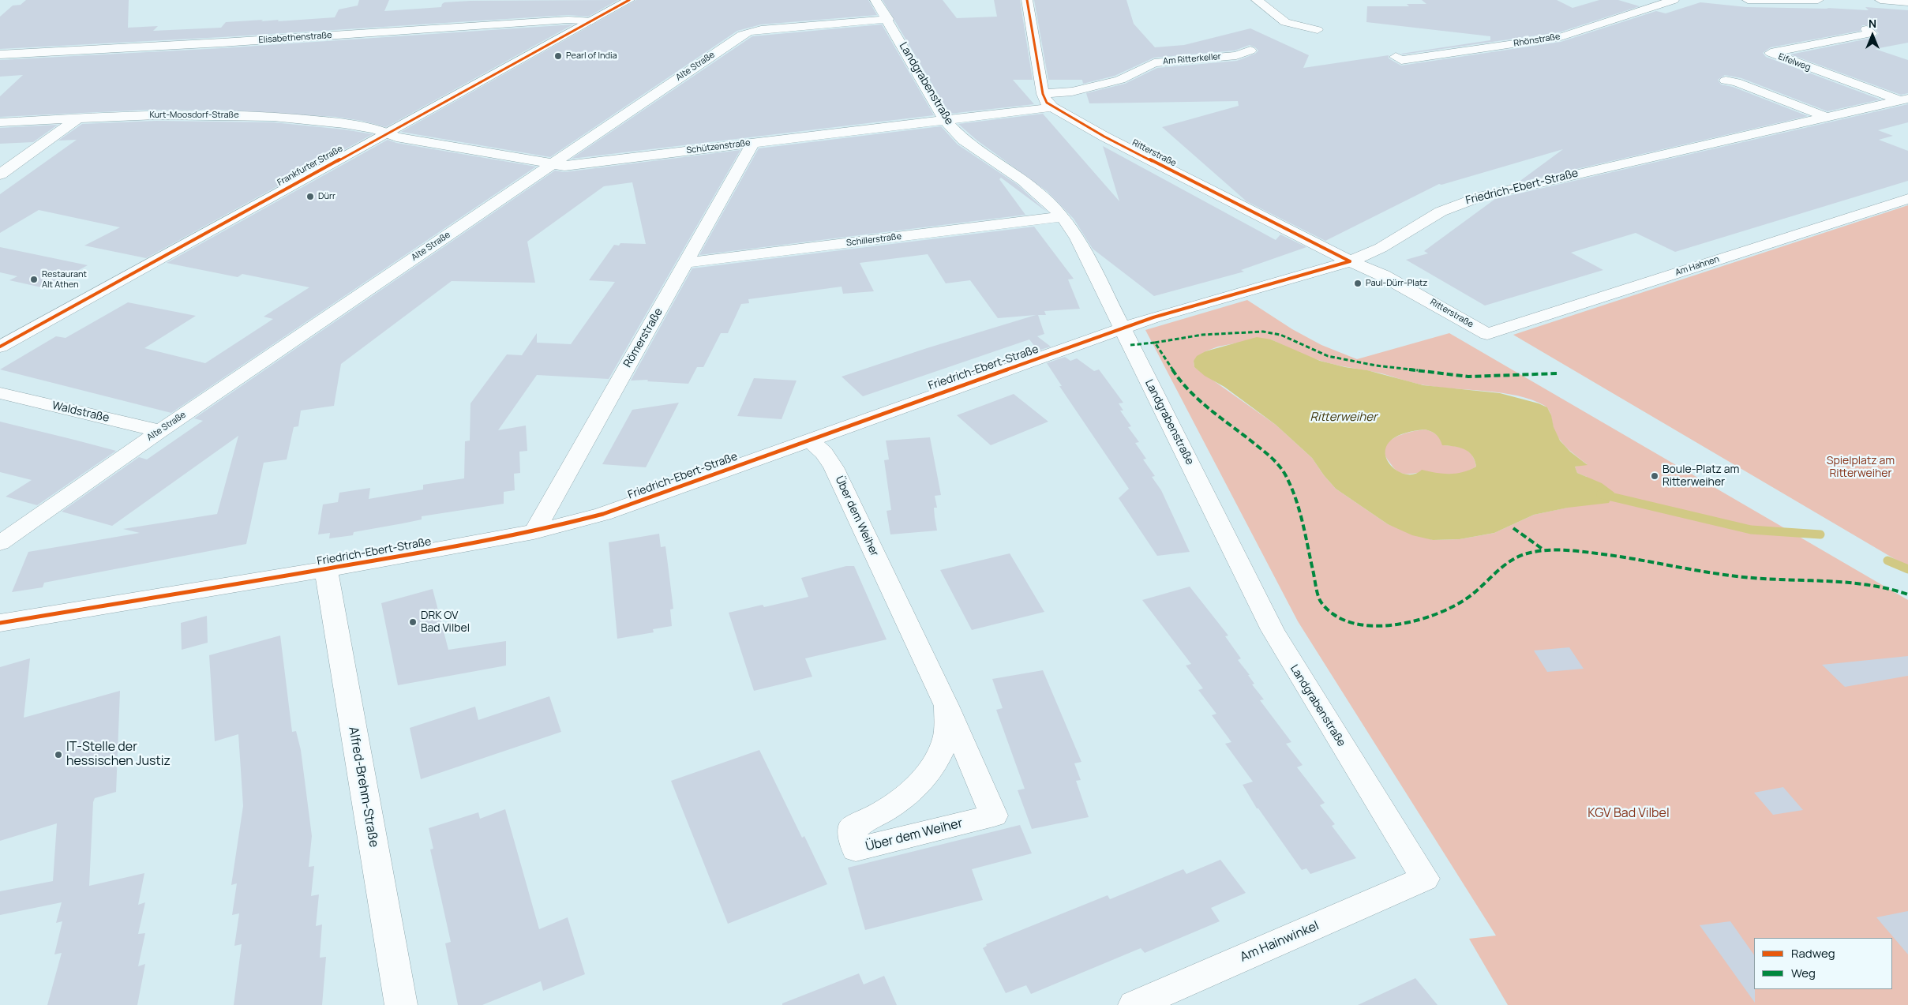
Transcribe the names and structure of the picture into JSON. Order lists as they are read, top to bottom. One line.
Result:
{"streets":{"street":["Elisabethenstraße","Rhönstraße","Am Ritterkeller","Eifelweg","Alte Straße","Landgrabenstraße","Kurt-Moosdorf-Straße","Schützenstraße","Ritterstraße","Frankfurter Straße","Friedrich-Ebert-Straße","Schillerstraße","Am Hahnen","Römerstraße","Waldstraße","Über dem Weiher","Alfred-Brehm-Straße","Am Hainwinkel"]},"crossings":[["Elisabethenstraße","Frankfurter Straße"],["Am Ritterkeller","Ritterstraße"],["Eifelweg","Friedrich-Ebert-Straße"],["Alte Straße","Landgrabenstraße"],["Alte Straße","Schützenstraße"],["Alte Straße","Waldstraße"],["Landgrabenstraße","Schützenstraße"],["Landgrabenstraße","Friedrich-Ebert-Straße"],["Landgrabenstraße","Schillerstraße"],["Landgrabenstraße","Am Hainwinkel"],["Kurt-Moosdorf-Straße","Schützenstraße"],["Kurt-Moosdorf-Straße","Frankfurter Straße"],["Schützenstraße","Ritterstraße"],["Schützenstraße","Frankfurter Straße"],["Schützenstraße","Römerstraße"],["Ritterstraße","Friedrich-Ebert-Straße"],["Ritterstraße","Am Hahnen"],["Friedrich-Ebert-Straße","Römerstraße"],["Friedrich-Ebert-Straße","Über dem Weiher"],["Friedrich-Ebert-Straße","Alfred-Brehm-Straße"],["Schillerstraße","Römerstraße"]],"water":["Ritterweiher"],"parks":["Spielplatz am Ritterweiher","KGV Bad Vilbel"],"places":["Pearl of India","Dürr","Restaurant Alt Athen","Paul-Dürr-Platz","Boule-Platz am Ritterweiher","DRK OV Bad Vilbel","IT-Stelle der hessischen Justiz"],"legend":["Radweg","Weg"],"north":"top"}
